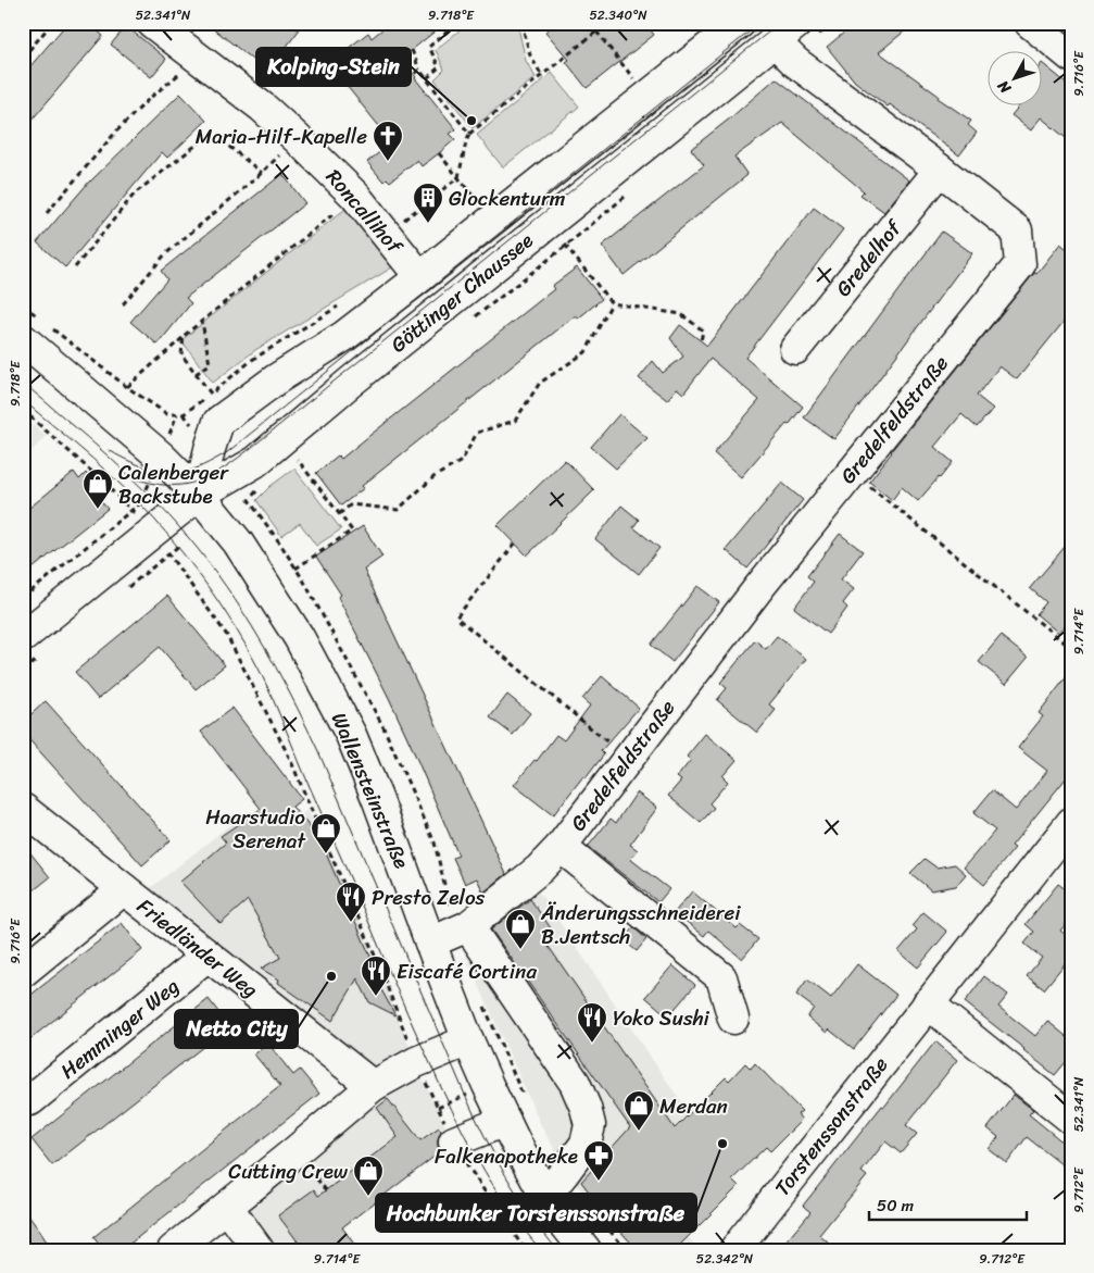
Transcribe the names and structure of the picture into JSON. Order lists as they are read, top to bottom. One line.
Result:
{"streets":{"street":["Roncallihof","Gredelhof","Göttinger Chaussee","Gredelfeldstraße","Wallensteinstraße","Friedländer Weg","Hemminger Weg","Torstenssonstraße"]},"crossings":[["Roncallihof","Göttinger Chaussee"],["Gredelhof","Gredelfeldstraße"],["Göttinger Chaussee","Gredelfeldstraße"],["Göttinger Chaussee","Wallensteinstraße"],["Gredelfeldstraße","Wallensteinstraße"],["Friedländer Weg","Hemminger Weg"]],"places":{"other":["Kolping-Stein","Netto City","Hochbunker Torstenssonstraße"],"church":["Maria-Hilf-Kapelle"],"building":["Glockenturm"],"shop":["Calenberger Backstube","Haarstudio Serenat","Änderungsschneiderei B.Jentsch","Merdan","Cutting Crew"],"restaurant":["Presto Zelos","Eiscafé Cortina","Yoko Sushi"],"pharmacy":["Falkenapotheke"]},"scale_bar":"50 m","north":"bottom left","coordinates":["52.341°N","9.718°E","52.340°N","9.716°E","9.714°E","9.712°E","52.342°N"]}
